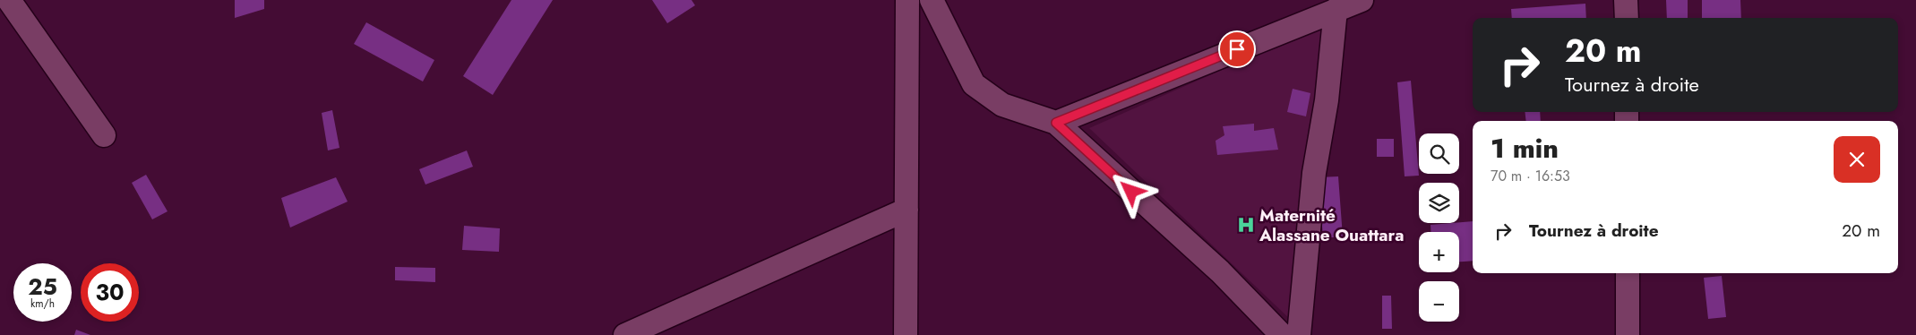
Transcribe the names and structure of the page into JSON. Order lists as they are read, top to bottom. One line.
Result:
{"places":{"hospital":["Maternité Alassane Ouattara"]},"page":{"turn":["20 m","Tournez à droite"],"heading":["1 min","70 m · 16:53"],"map_buttons":["+","−"],"list":[{"name":"Tournez à droite","value":"20 m"}],"speed":"25 km/h","limit":"30"}}
